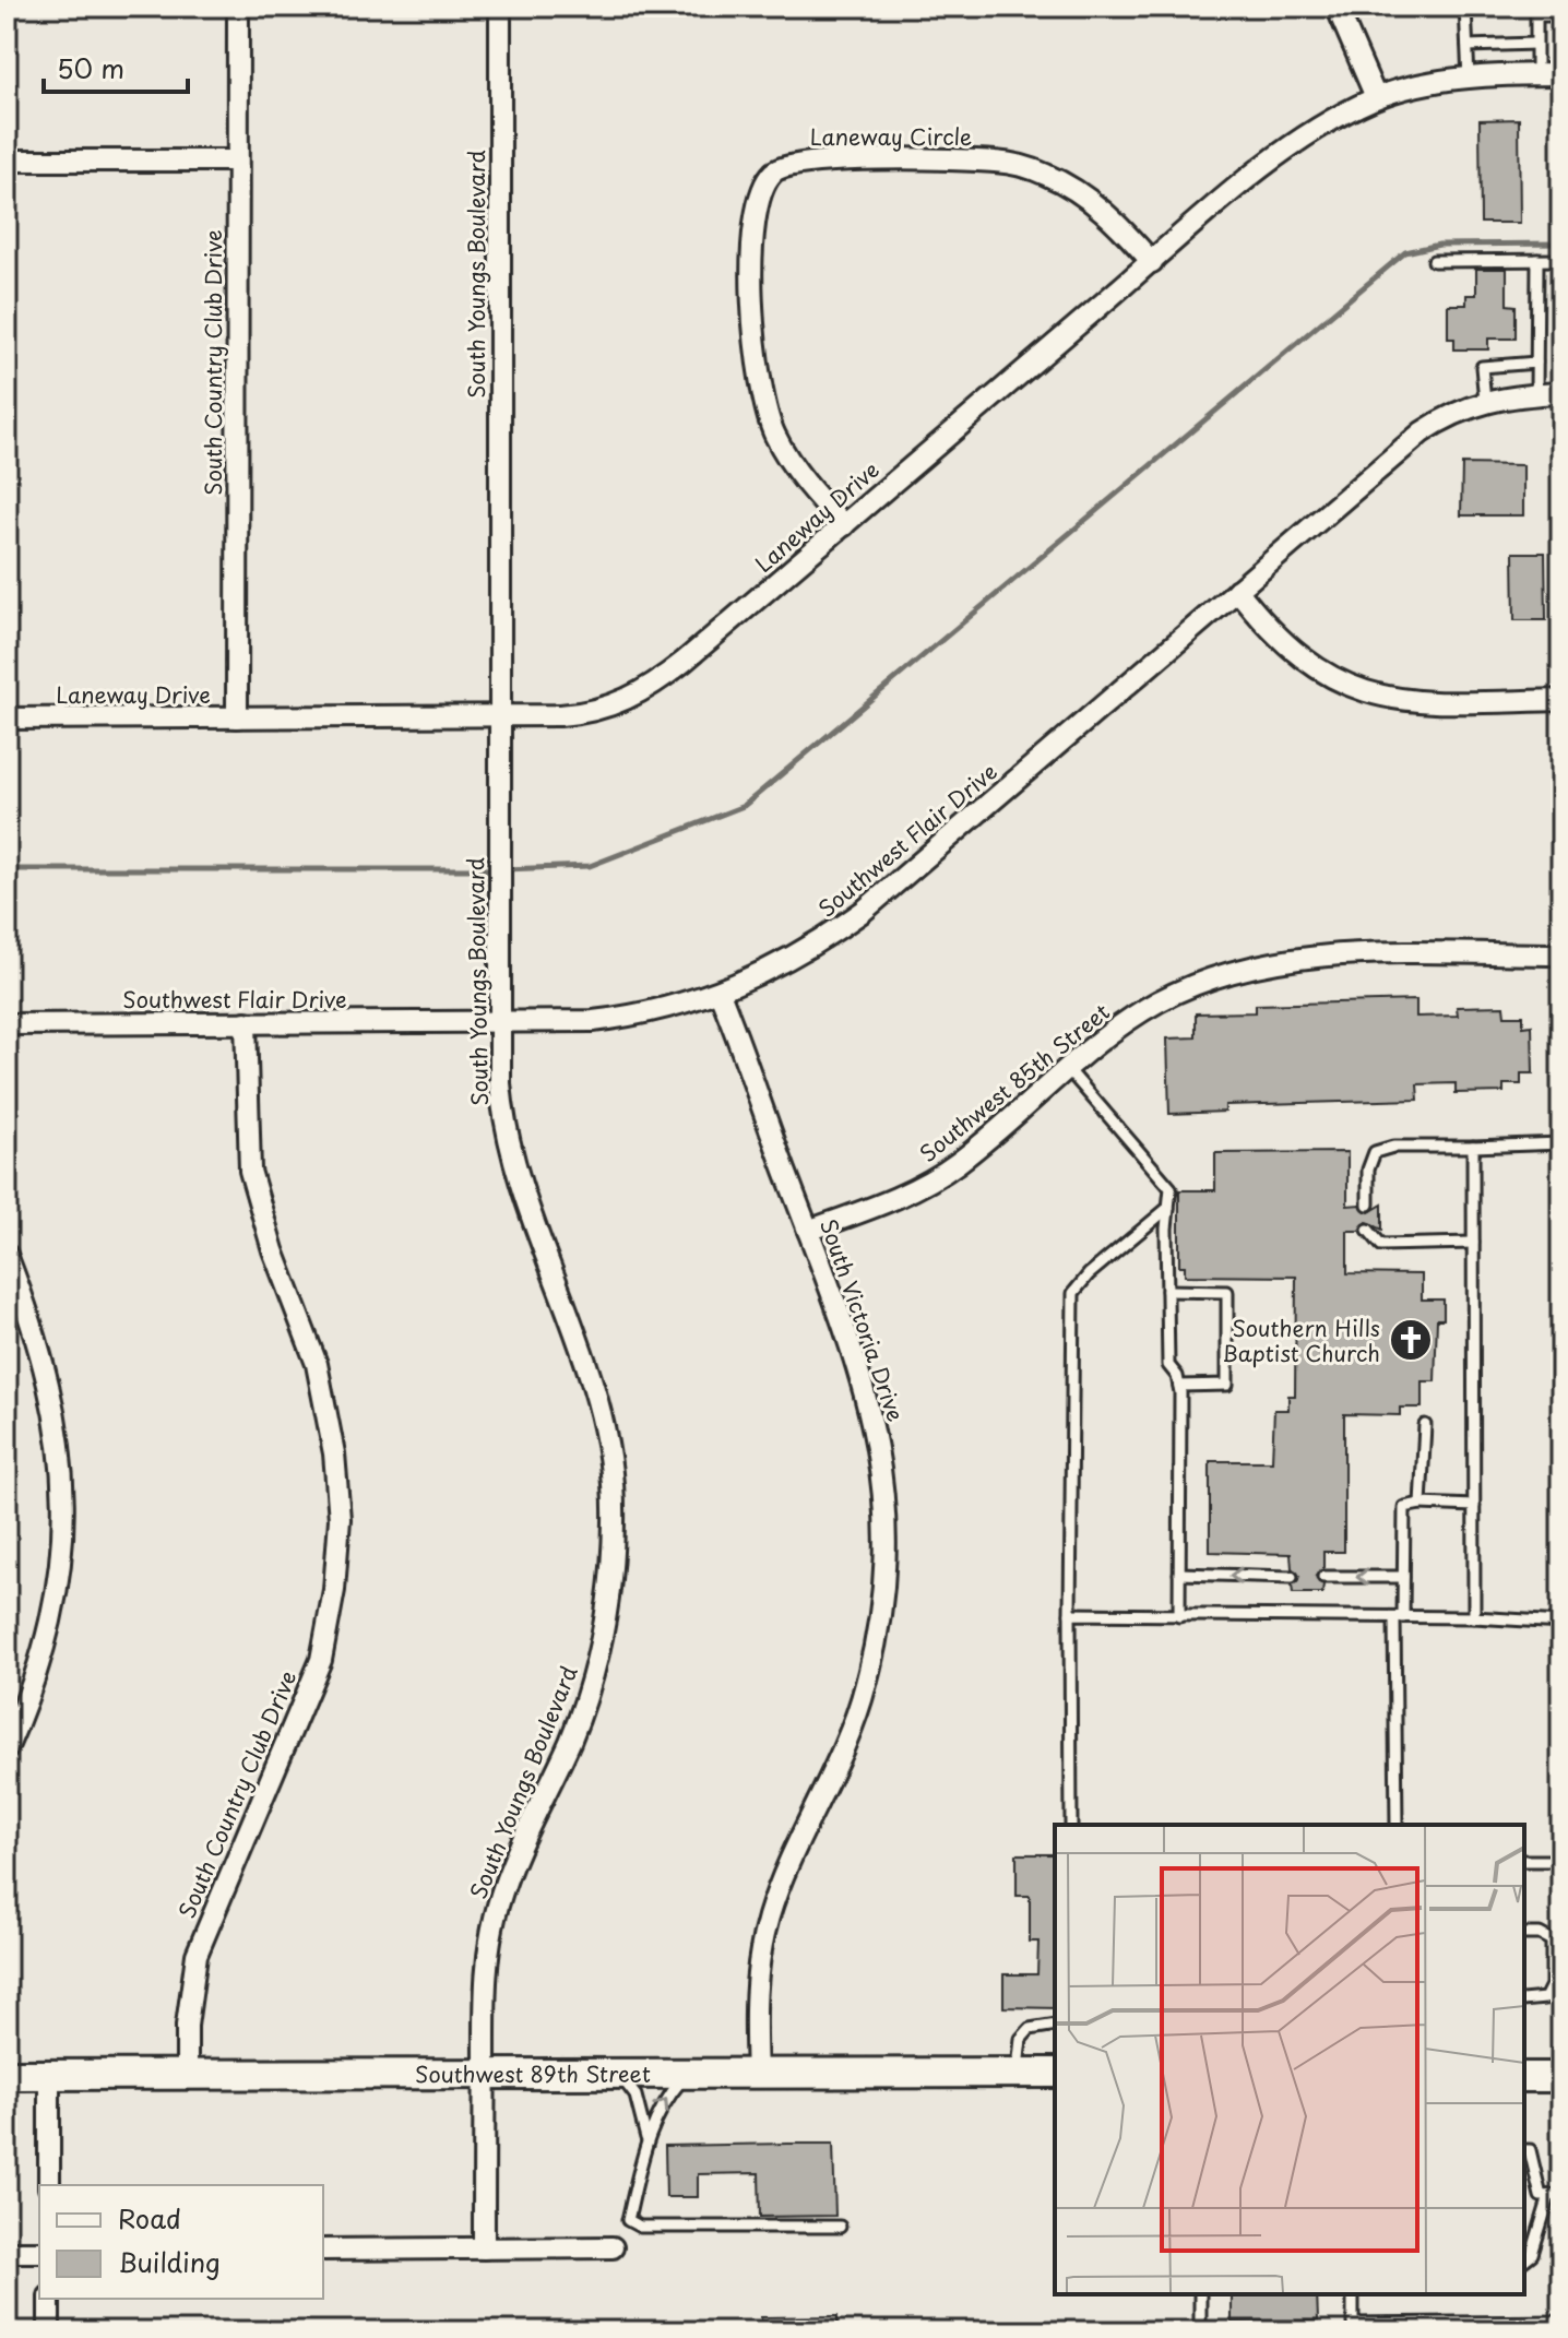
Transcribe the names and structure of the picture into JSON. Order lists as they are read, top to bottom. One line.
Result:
{"streets":{"main road":["Southwest 89th Street"],"street":["Laneway Circle","South Youngs Boulevard","South Country Club Drive","Laneway Drive","Southwest Flair Drive","Southwest 85th Street","South Victoria Drive"]},"crossings":[["Laneway Circle","Laneway Drive"],["South Youngs Boulevard","Laneway Drive"],["South Youngs Boulevard","Southwest Flair Drive"],["South Youngs Boulevard","Southwest 89th Street"],["South Country Club Drive","Laneway Drive"],["South Country Club Drive","Southwest Flair Drive"],["South Country Club Drive","Southwest 89th Street"],["Southwest Flair Drive","South Victoria Drive"],["Southwest 85th Street","South Victoria Drive"],["South Victoria Drive","Southwest 89th Street"]],"places":{"church":["Southern Hills Baptist Church"]},"legend":["Road","Building"],"scale_bar":"50 m"}
